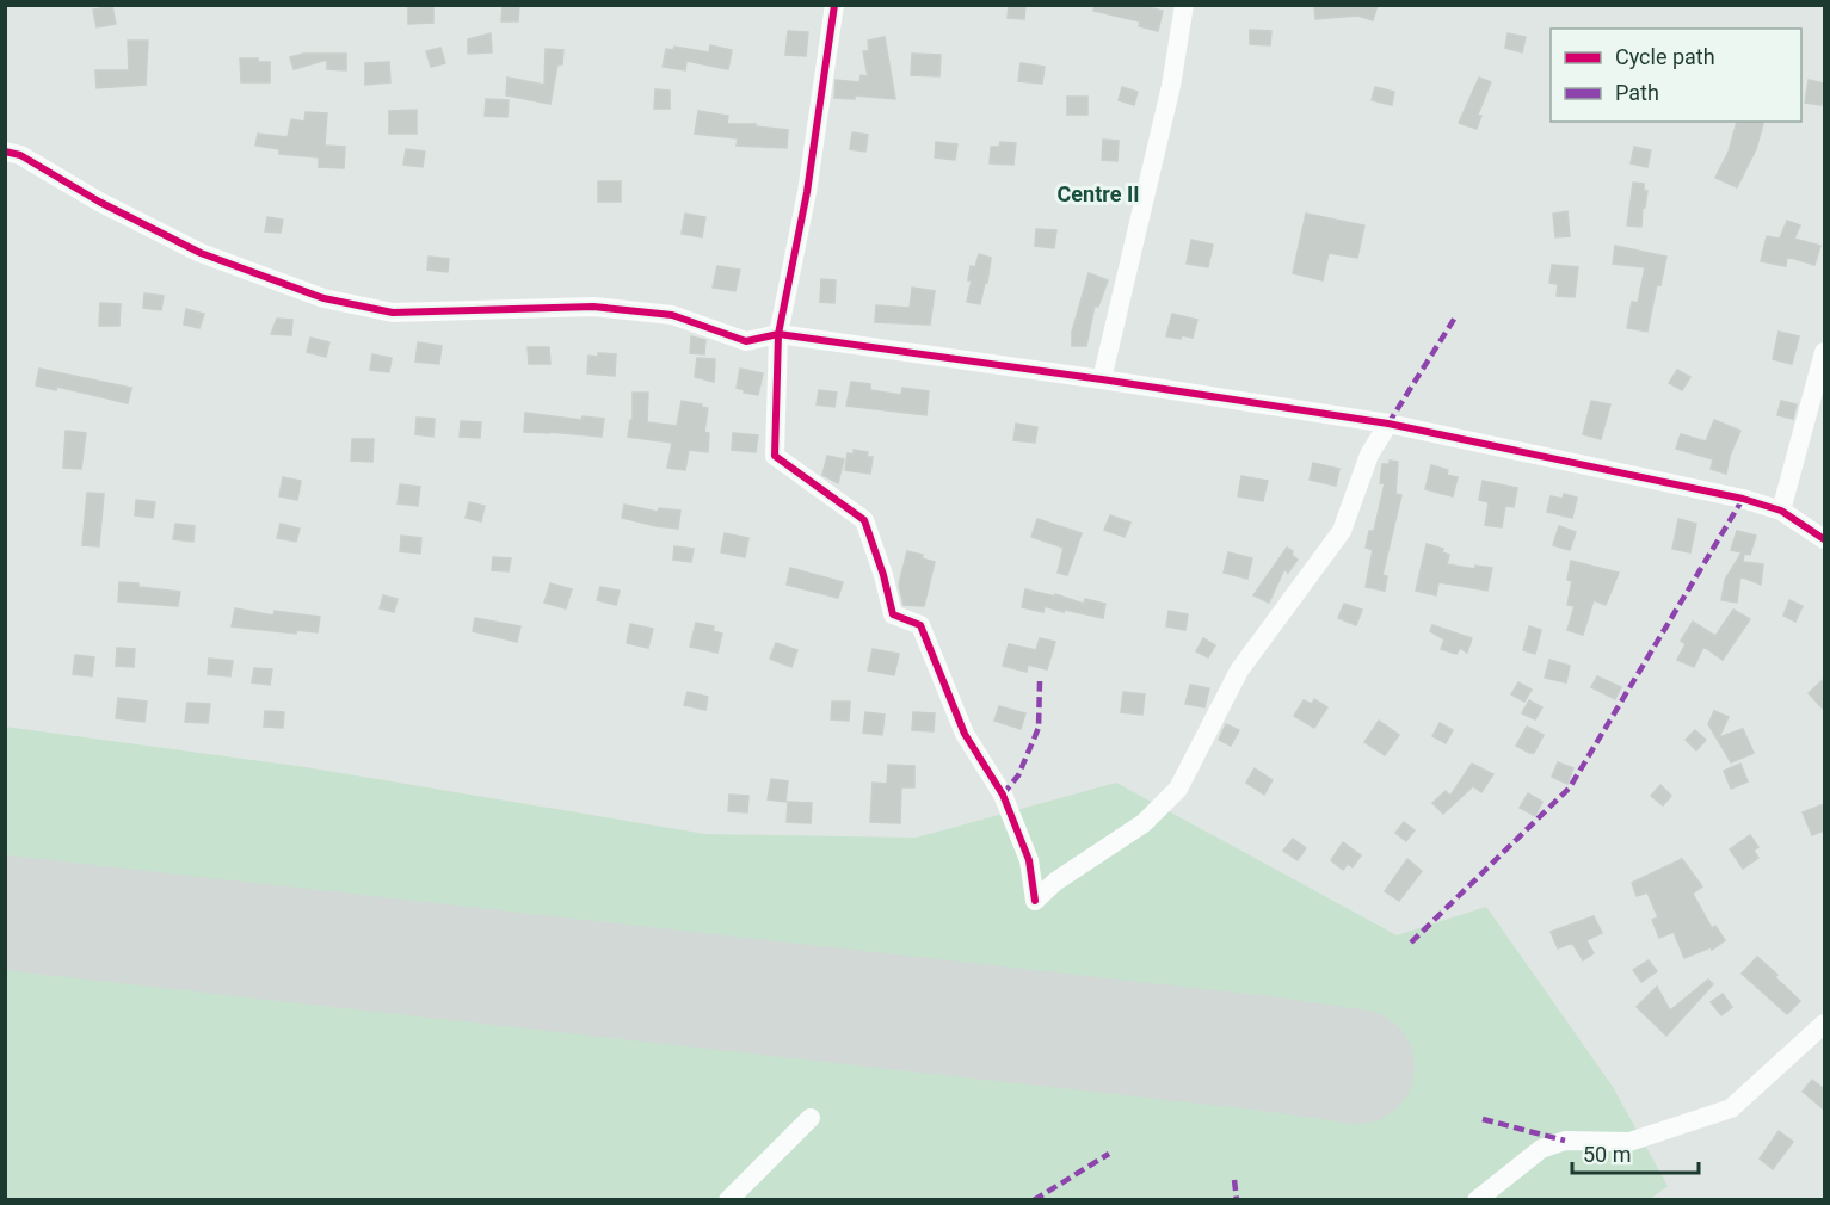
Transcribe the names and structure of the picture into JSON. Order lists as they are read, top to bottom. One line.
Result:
{"districts":["Centre II"],"legend":["Cycle path","Path"],"scale_bar":"50 m"}
